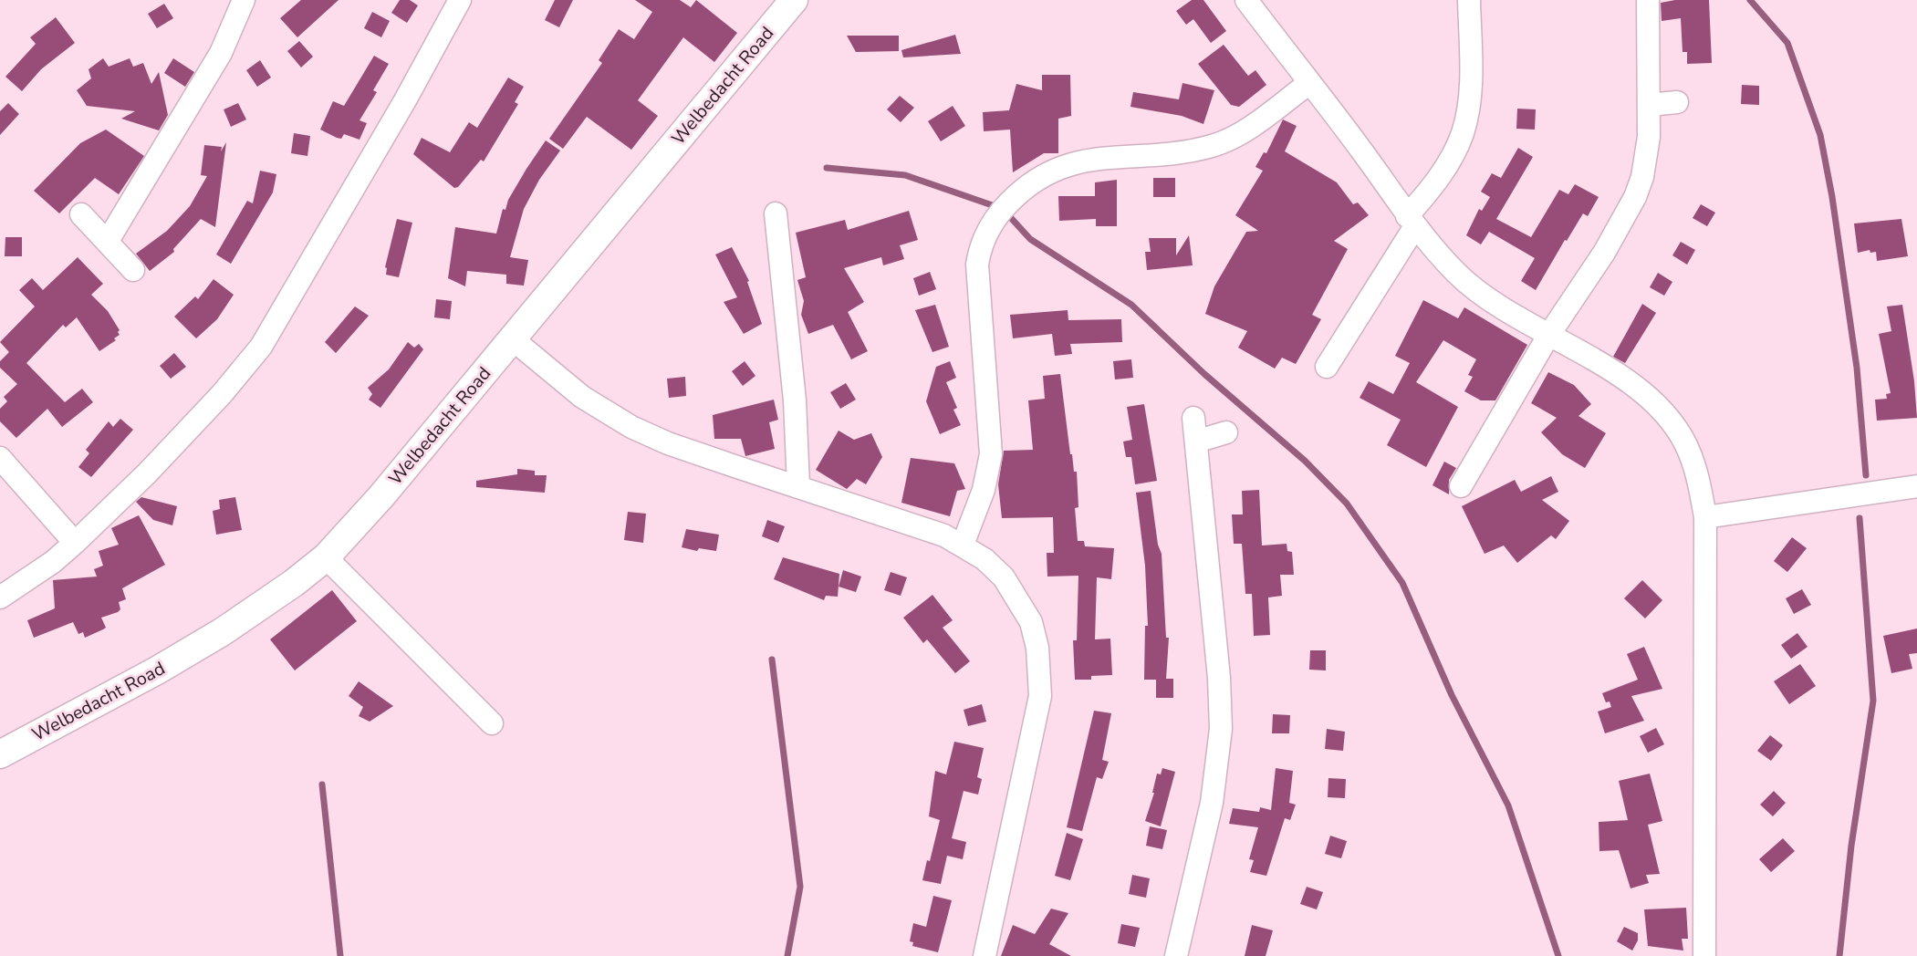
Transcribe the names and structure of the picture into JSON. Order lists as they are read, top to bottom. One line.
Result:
{"streets":{"street":["Welbedacht Road"]}}
